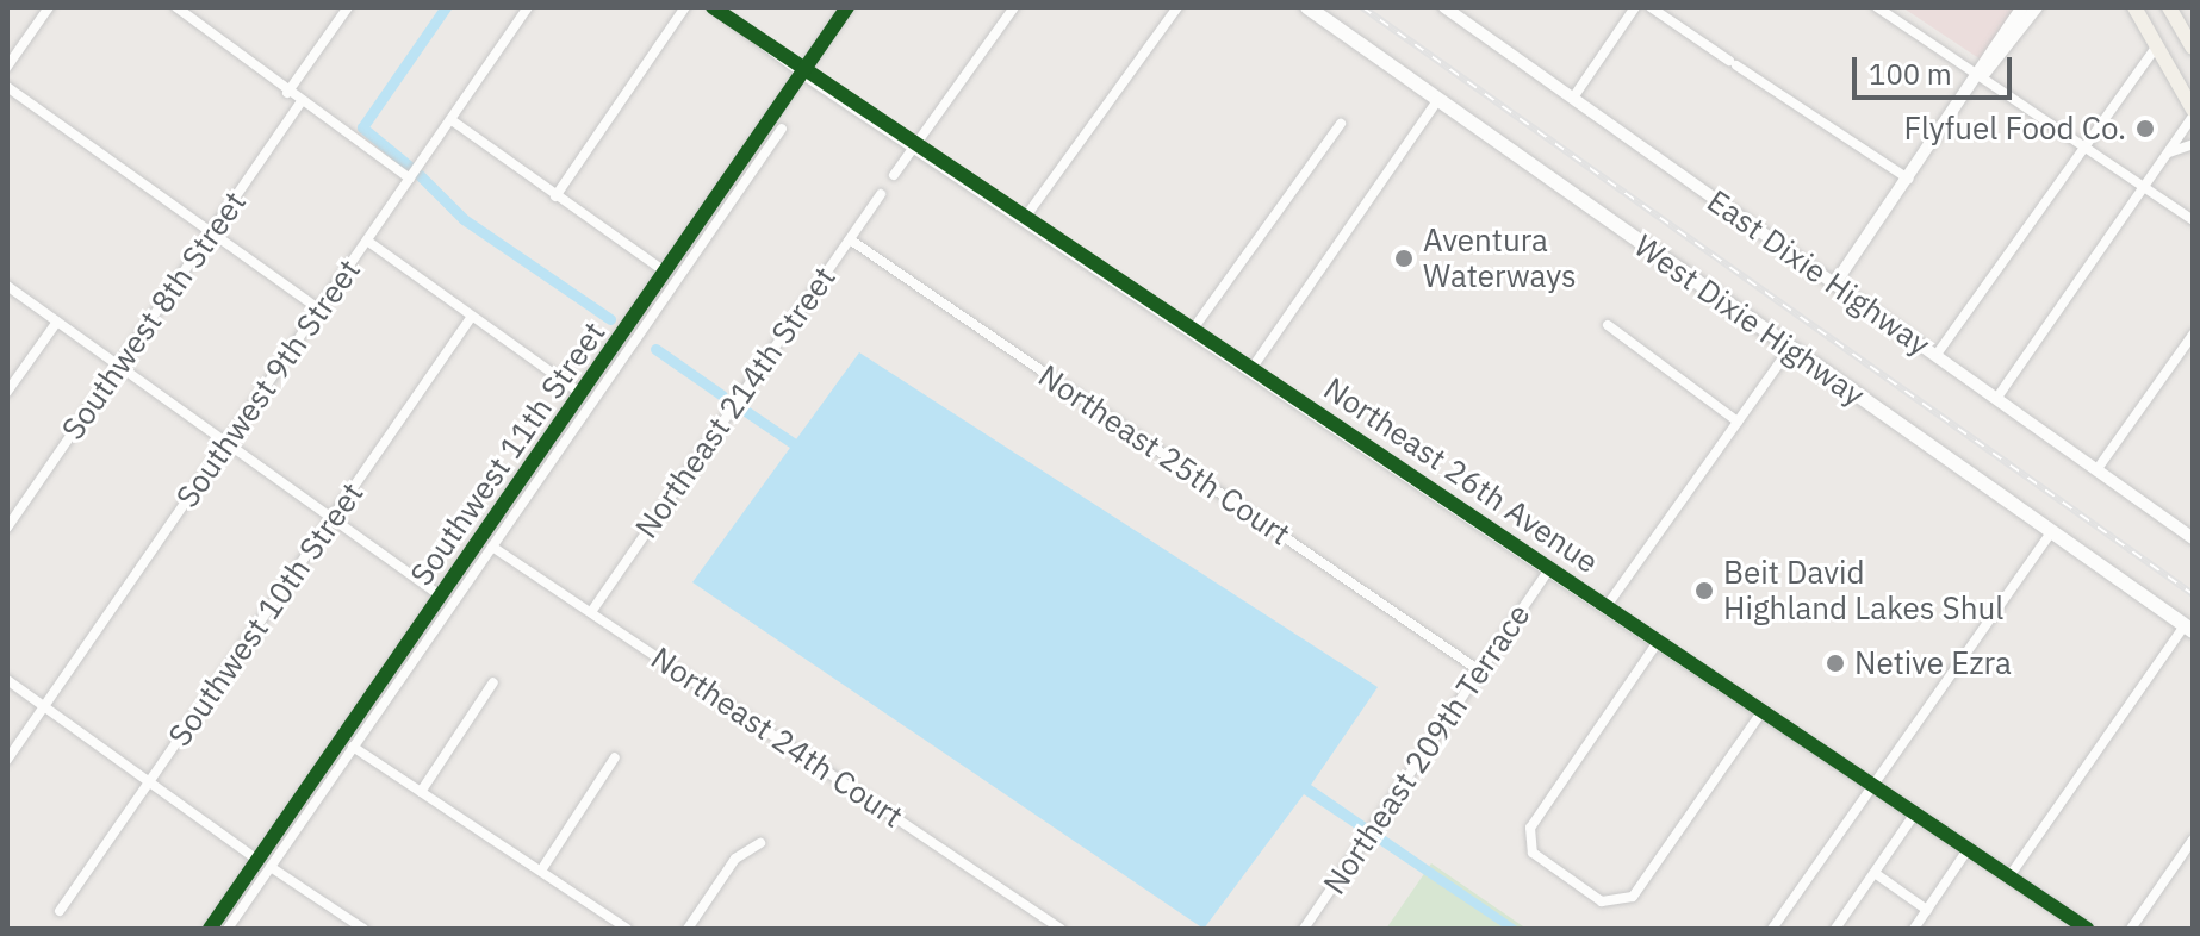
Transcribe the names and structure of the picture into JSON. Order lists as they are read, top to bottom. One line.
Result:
{"streets":{"main road":["West Dixie Highway"],"street":["East Dixie Highway","Southwest 8th Street","Southwest 9th Street","Northeast 214th Street","Southwest 11th Street","Northeast 25th Court","Northeast 26th Avenue","Southwest 10th Street","Northeast 24th Court","Northeast 209th Terrace"]},"crossings":[["Northeast 214th Street","Northeast 25th Court"],["Northeast 214th Street","Northeast 24th Court"],["Southwest 11th Street","Northeast 26th Avenue"],["Northeast 25th Court","Northeast 209th Terrace"],["Northeast 26th Avenue","Northeast 209th Terrace"]],"places":["Flyfuel Food Co.","Aventura Waterways","Beit David Highland Lakes Shul","Netive Ezra"],"scale_bar":"100 m"}
